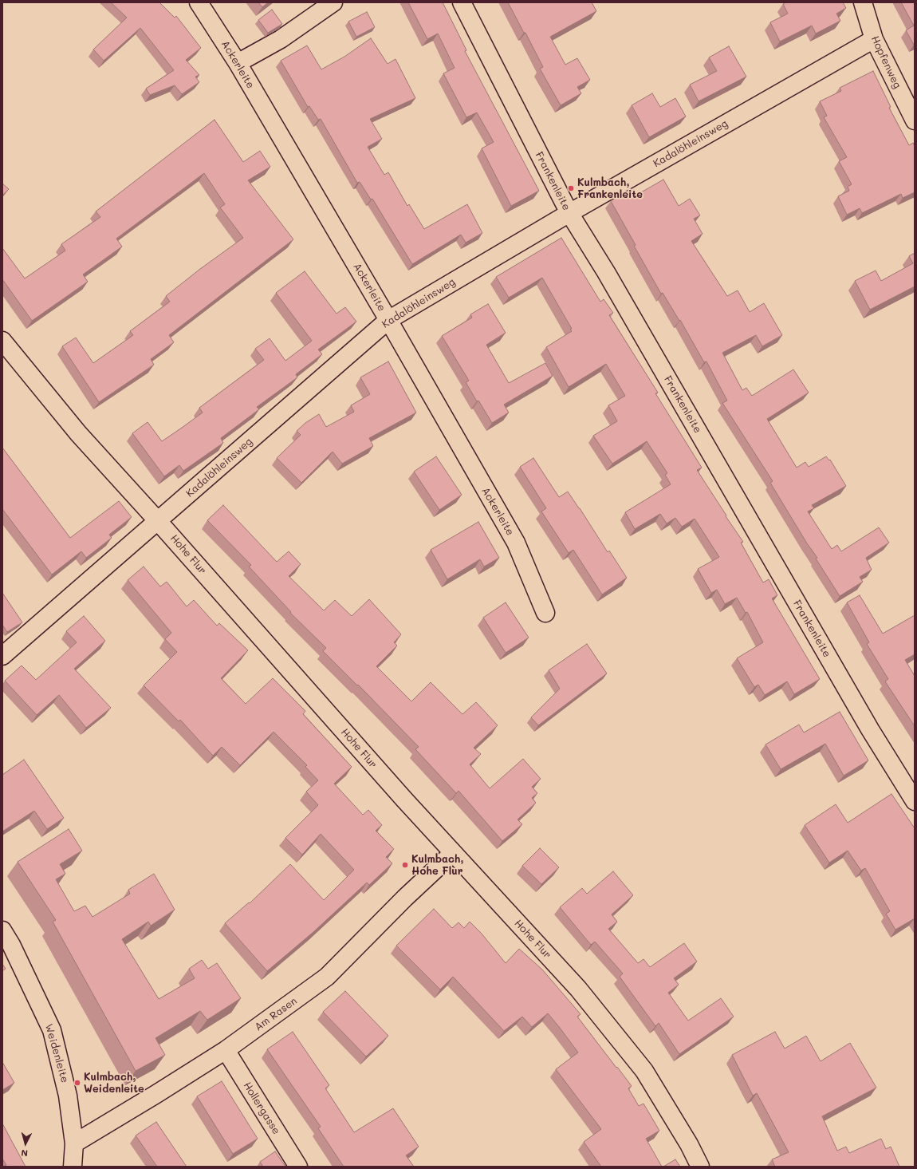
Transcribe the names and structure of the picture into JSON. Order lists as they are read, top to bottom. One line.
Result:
{"streets":{"street":["Hopfenweg","Ackerleite","Kadalöhleinsweg","Frankenleite","Hohe Flur","Am Rasen","Weidenleite","Hollergasse"]},"crossings":[["Hopfenweg","Kadalöhleinsweg"],["Ackerleite","Kadalöhleinsweg"],["Kadalöhleinsweg","Frankenleite"],["Kadalöhleinsweg","Hohe Flur"],["Hohe Flur","Am Rasen"],["Am Rasen","Weidenleite"],["Am Rasen","Hollergasse"]],"places":["Kulmbach, Frankenleite","Kulmbach, Hohe Flur","Kulmbach, Weidenleite"],"north":"bottom"}
